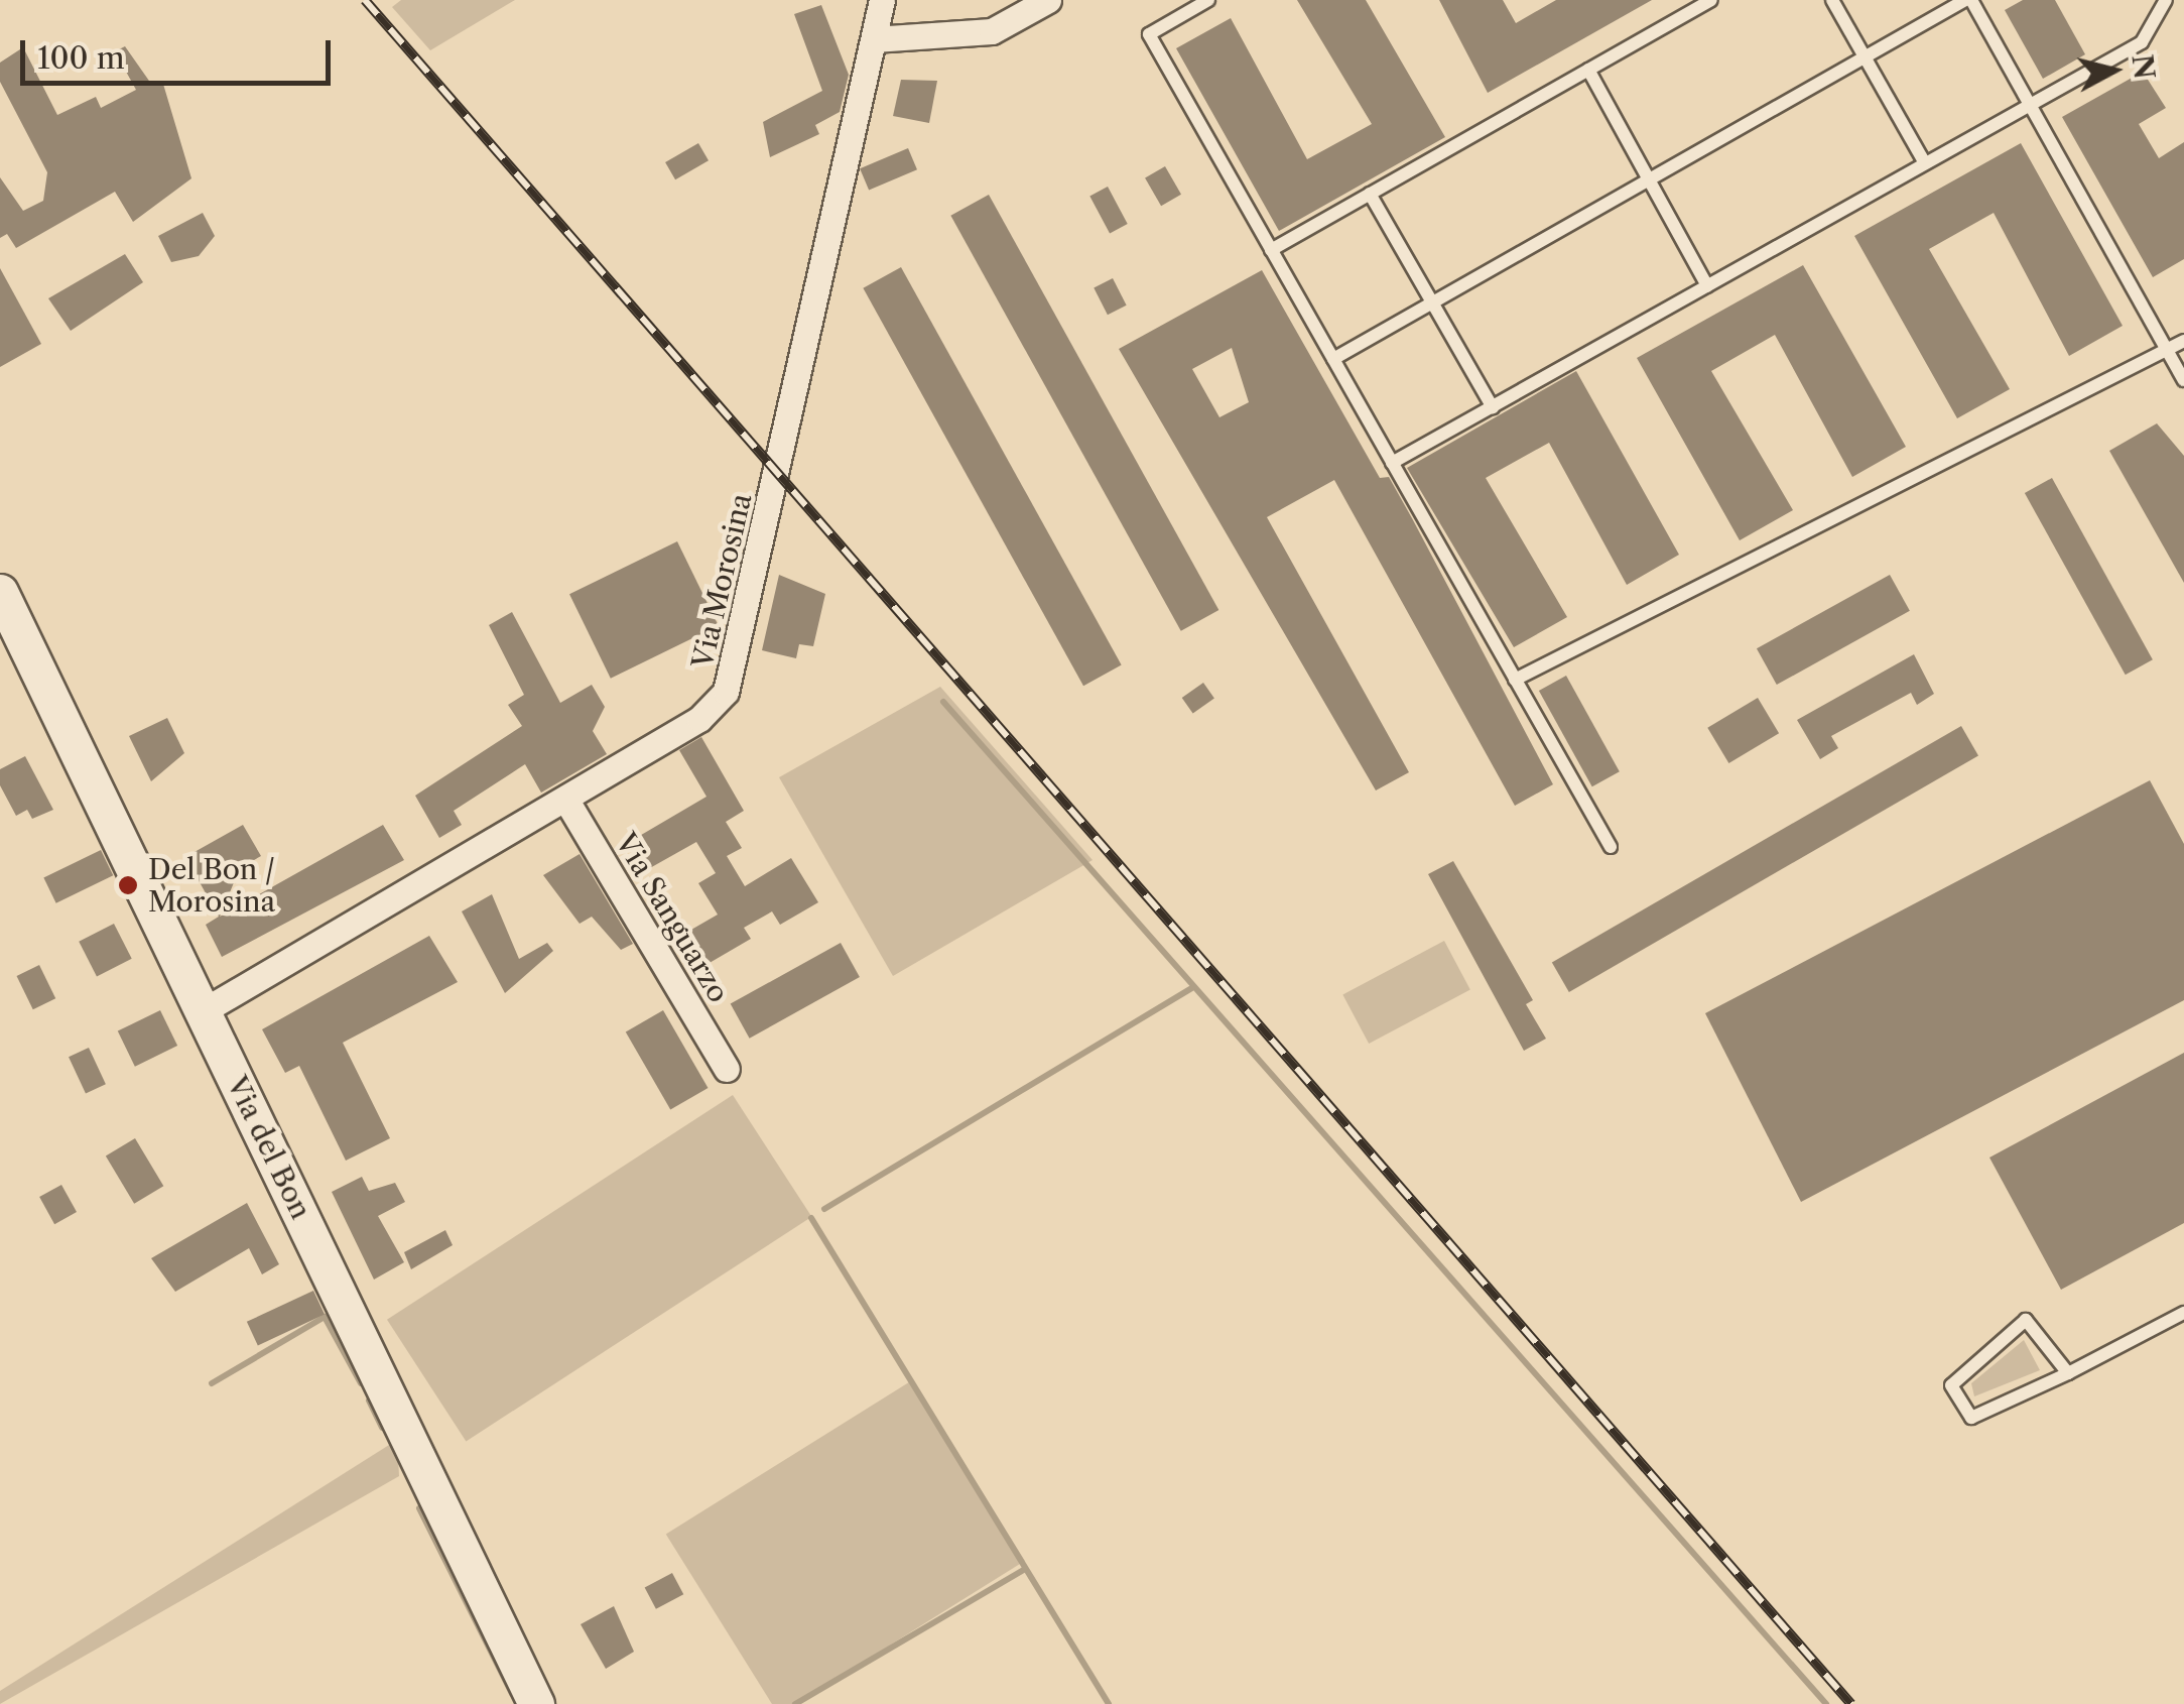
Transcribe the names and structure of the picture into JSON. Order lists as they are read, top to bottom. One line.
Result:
{"streets":{"street":["Via Morosina","Via Sanguarzo","Via del Bon"]},"crossings":[["Via Morosina","Via Sanguarzo"],["Via Morosina","Via del Bon"]],"places":["Del Bon / Morosina"],"scale_bar":"100 m","north":"right"}
